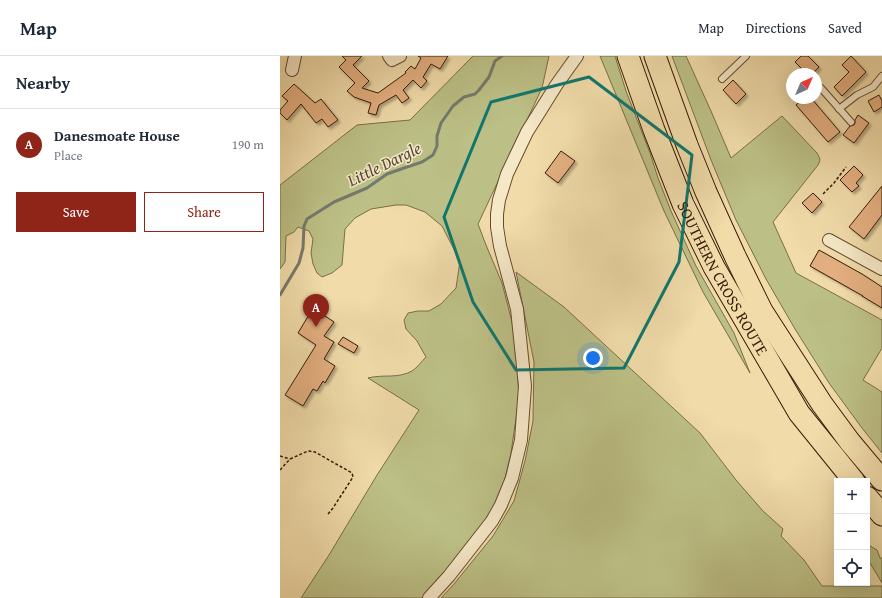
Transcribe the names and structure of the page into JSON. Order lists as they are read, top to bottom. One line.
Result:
{"streets":{"highway":["SOUTHERN CROSS ROUTE"]},"water":["Little Dargle"],"north":"top right","page":{"header":"Map","nav":["Map","Directions","Saved"],"heading":"Nearby","list":[{"mark":"A","name":"Danesmoate House","note":"Place","value":"190 m"}],"buttons":["Save","Share"],"pins":"A","map_buttons":["+","−"]}}
